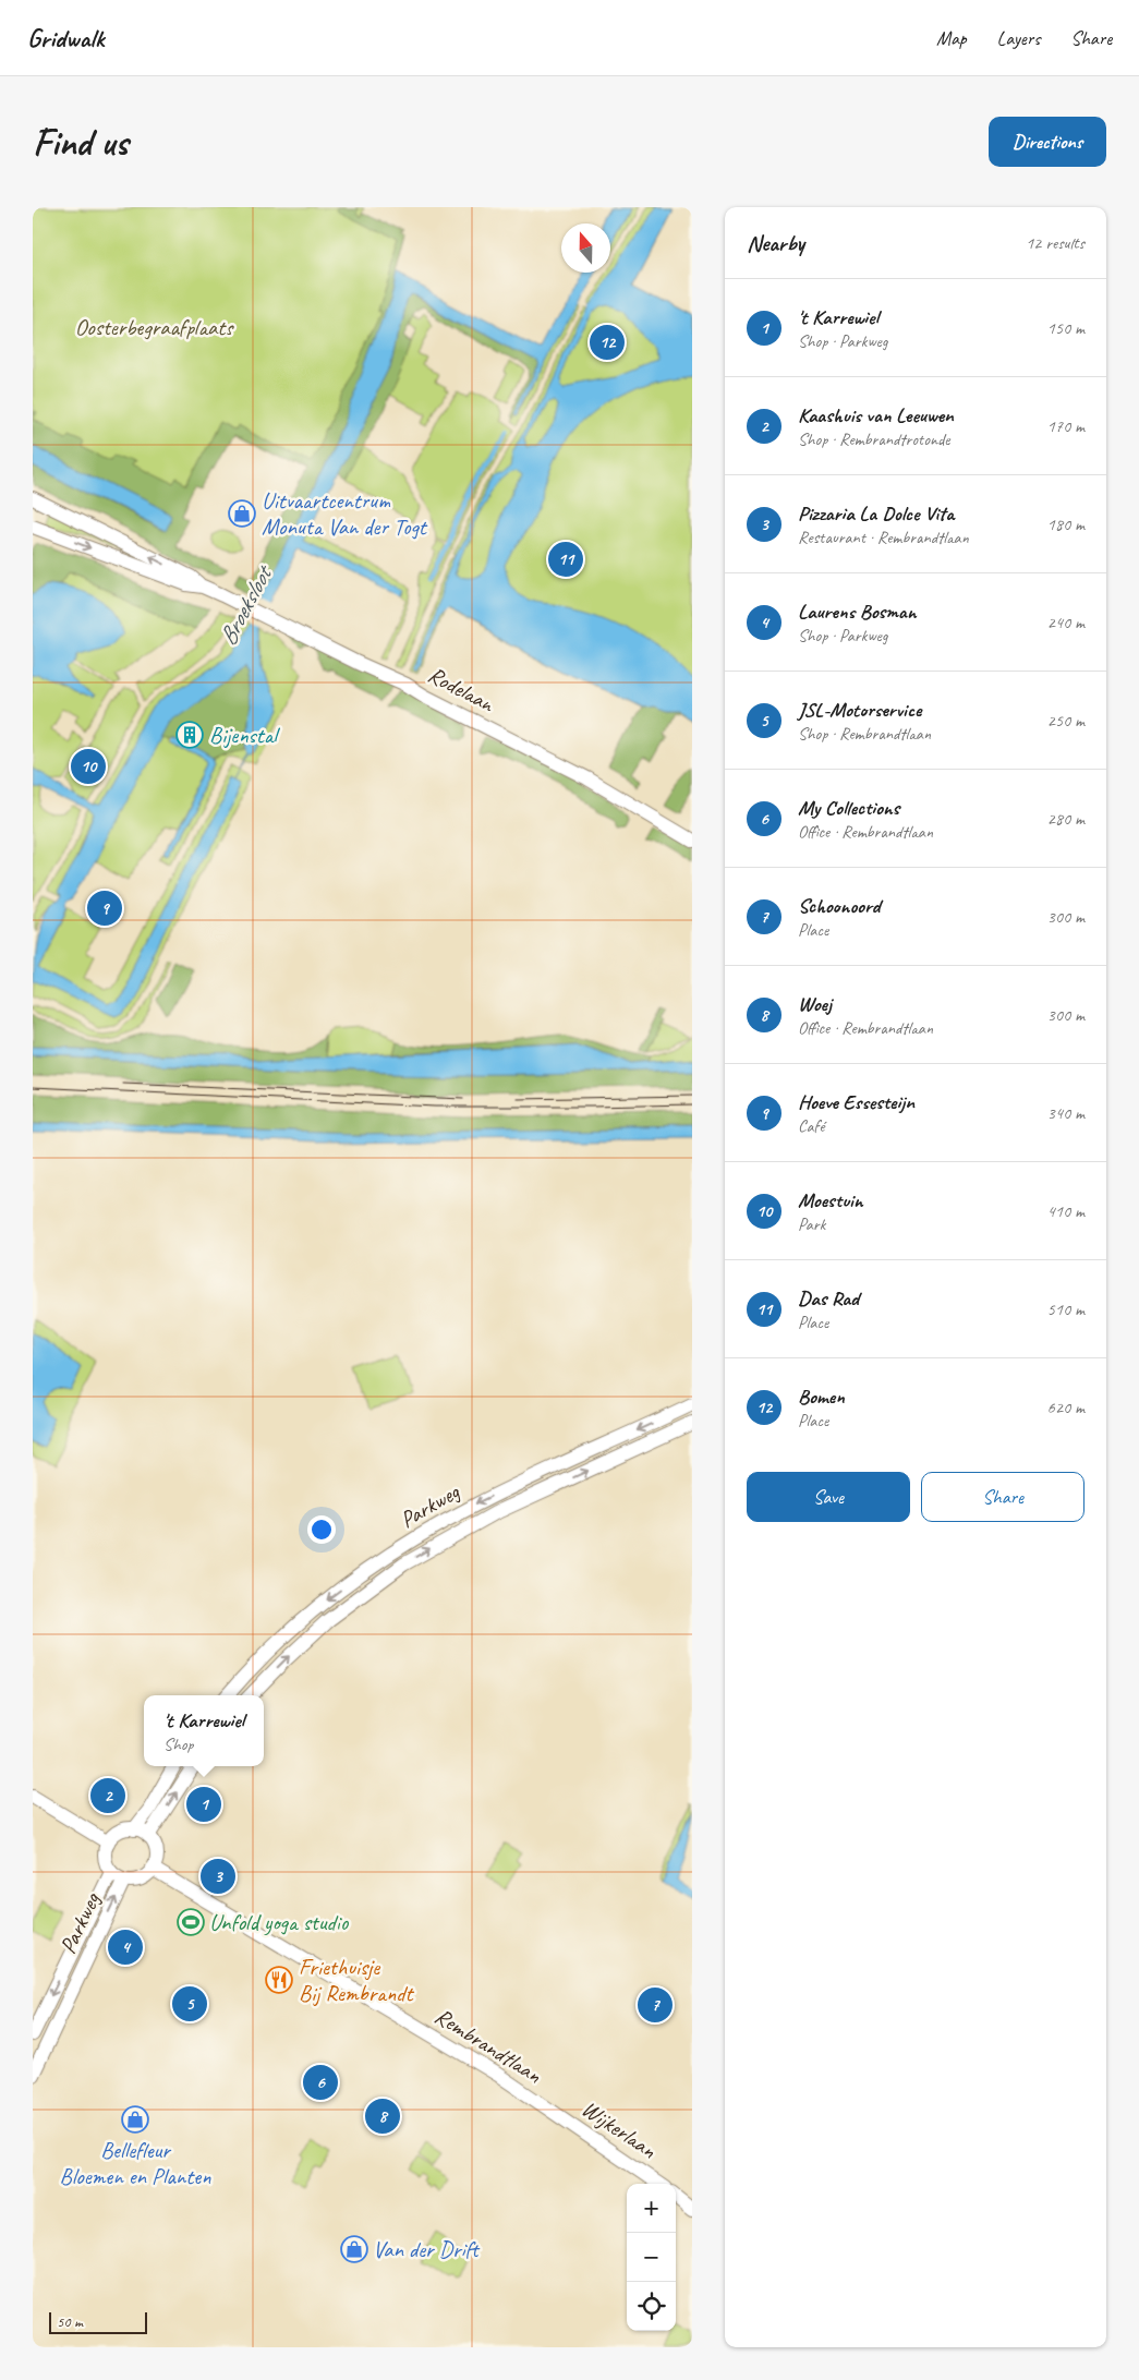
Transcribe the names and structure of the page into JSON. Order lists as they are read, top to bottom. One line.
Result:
{"streets":{"street":["Rodelaan","Parkweg","Rembrandtlaan","Wijkerlaan"]},"crossings":[["Parkweg","Rembrandtlaan"],["Rembrandtlaan","Wijkerlaan"]],"water":["Broeksloot"],"parks":["Oosterbegraafplaats"],"places":{"shop":["Uitvaartcentrum Monuta Van der Togt","Bellefleur Bloemen en Planten","Van der Drift"],"building":["Bijenstal"],"sports":["Unfold yoga studio"],"restaurant":["Friethuisje Bij Rembrandt"]},"scale_bar":"50 m","north":"top","page":{"header":"Gridwalk","nav":["Map","Layers","Share"],"buttons":["Directions",["Save","Share"]],"title":"Find us","heading":["Nearby","12 results"],"list":[{"mark":"1","name":"'t Karrewiel","note":"Shop · Parkweg","value":"150 m"},{"mark":"2","name":"Kaashuis van Leeuwen","note":"Shop · Rembrandtrotonde","value":"170 m"},{"mark":"3","name":"Pizzaria La Dolce Vita","note":"Restaurant · Rembrandtlaan","value":"180 m"},{"mark":"4","name":"Laurens Bosman","note":"Shop · Parkweg","value":"240 m"},{"mark":"5","name":"JSL-Motorservice","note":"Shop · Rembrandtlaan","value":"250 m"},{"mark":"6","name":"My Collections","note":"Office · Rembrandtlaan","value":"280 m"},{"mark":"7","name":"Schoonoord","note":"Place","value":"300 m"},{"mark":"8","name":"Woej","note":"Office · Rembrandtlaan","value":"300 m"},{"mark":"9","name":"Hoeve Essesteijn","note":"Café","value":"340 m"},{"mark":"10","name":"Moestuin","note":"Park","value":"410 m"},{"mark":"11","name":"Das Rad","note":"Place","value":"510 m"},{"mark":"12","name":"Bomen","note":"Place","value":"620 m"}],"pins":["12","11","10","9","2","1","3","4","5","7","6","8"],"popup":["'t Karrewiel","Shop"],"map_buttons":["+","−"],"scale":"50 m"}}
